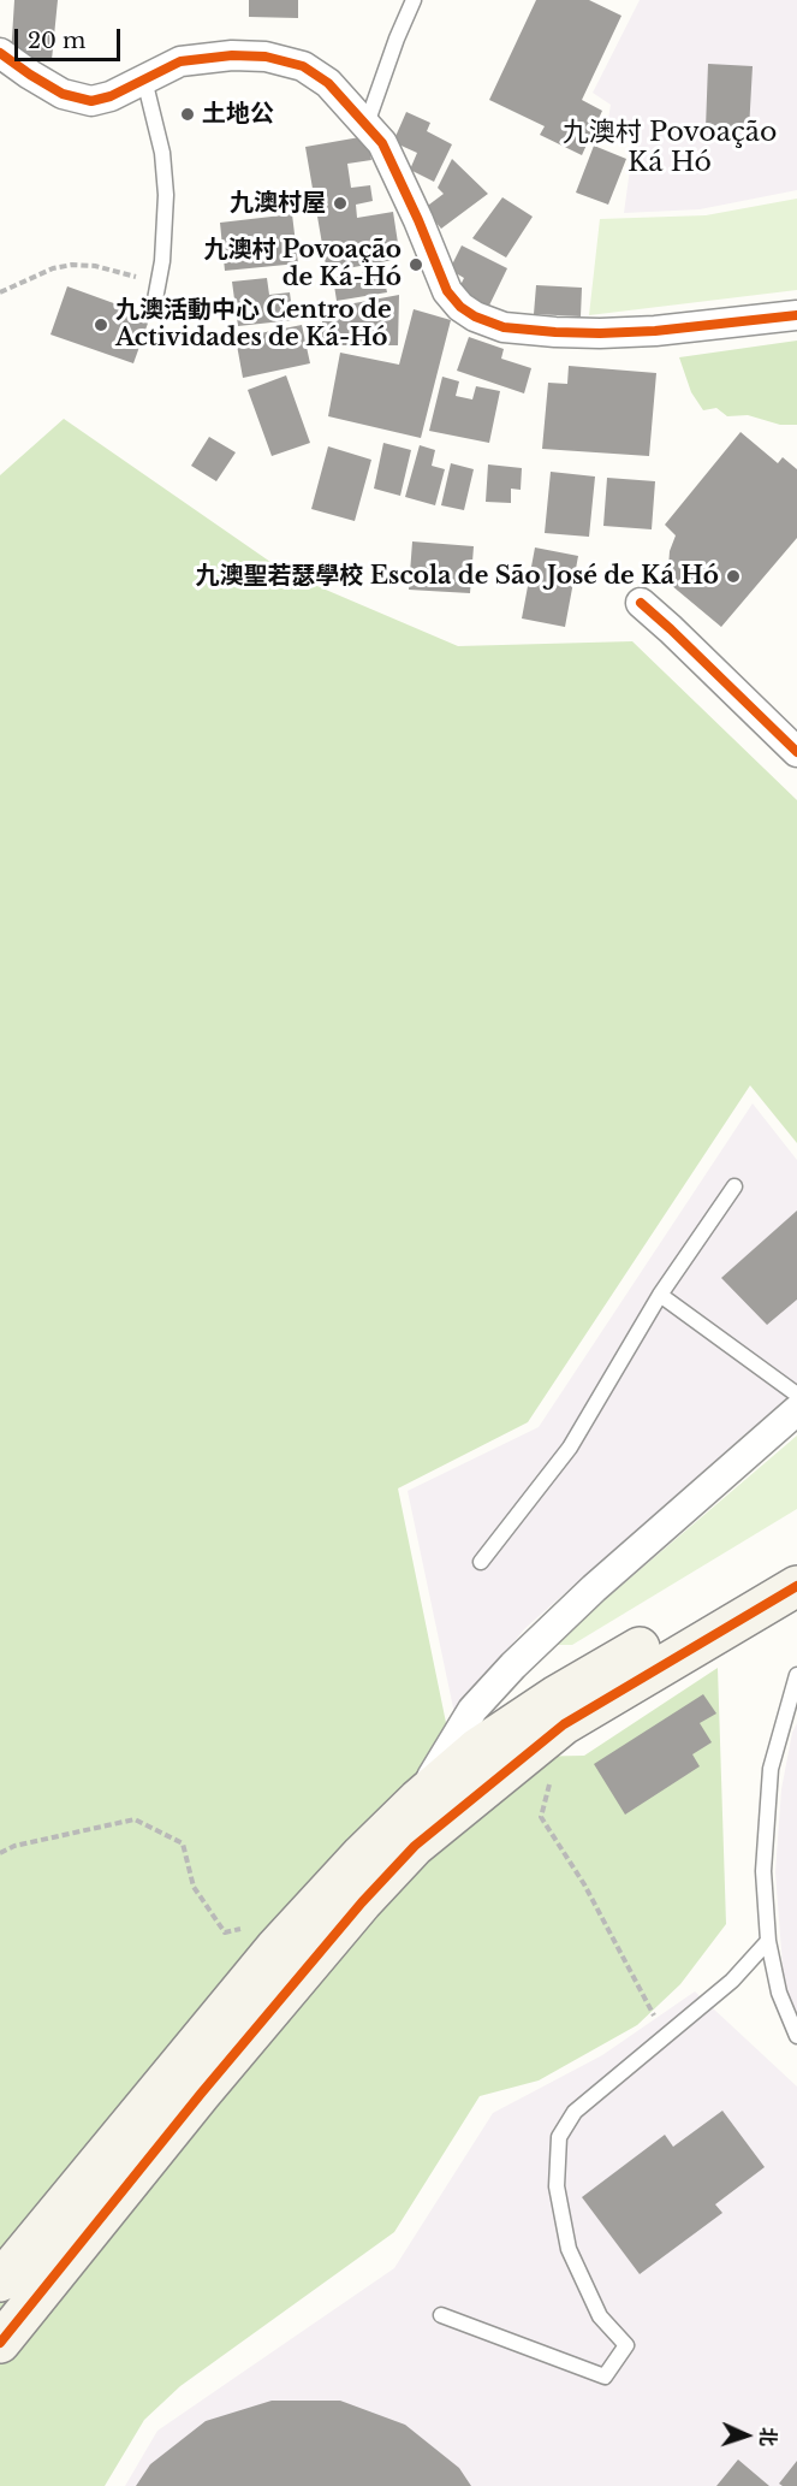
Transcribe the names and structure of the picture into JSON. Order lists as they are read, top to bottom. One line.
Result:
{"districts":["九澳村 Povoação Ká Hó"],"places":["土地公","九澳村屋","九澳村 Povoação de Ká-Hó","九澳活動中心 Centro de Actividades de Ká-Hó","九澳聖若瑟學校 Escola de São José de Ká Hó"],"scale_bar":"20 m","north":"right"}
